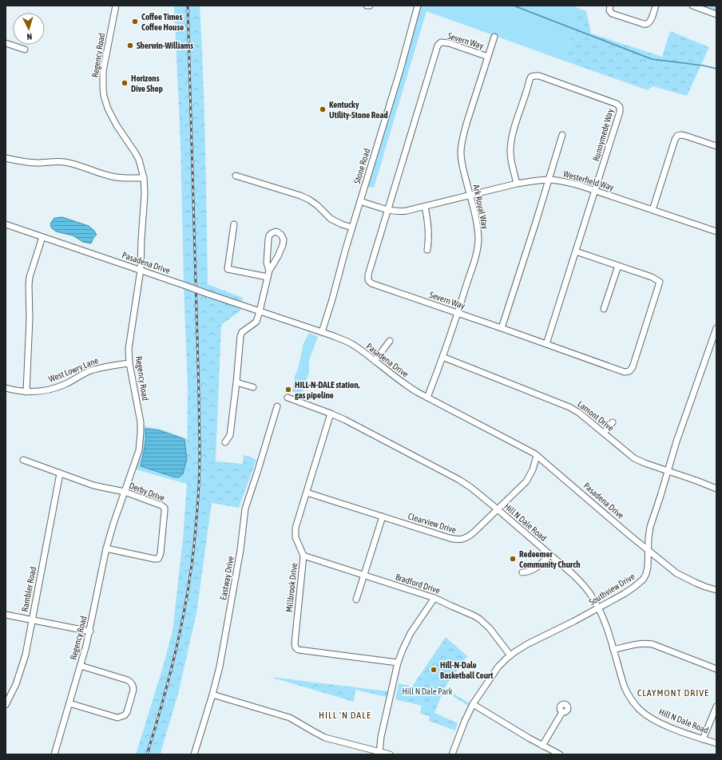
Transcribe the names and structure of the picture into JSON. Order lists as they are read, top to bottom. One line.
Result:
{"streets":{"street":["Severn Way","Regency Road","Runnymede Way","Stone Road","Westerfield Way","Ark Royal Way","Pasadena Drive","West Lowry Lane","Lamont Drive","Derby Drive","Hill N Dale Road","Clearview Drive","Eastway Drive","Bradford Drive","Millbrook Drive","Rambler Road","Southview Drive"]},"crossings":[["Severn Way","Runnymede Way"],["Severn Way","Westerfield Way"],["Severn Way","Ark Royal Way"],["Regency Road","Pasadena Drive"],["Regency Road","West Lowry Lane"],["Regency Road","Derby Drive"],["Runnymede Way","Westerfield Way"],["Stone Road","Westerfield Way"],["Stone Road","Pasadena Drive"],["Westerfield Way","Ark Royal Way"],["Ark Royal Way","Pasadena Drive"],["Ark Royal Way","Lamont Drive"],["Pasadena Drive","Clearview Drive"],["Pasadena Drive","Southview Drive"],["Lamont Drive","Southview Drive"],["Derby Drive","Rambler Road"],["Hill N Dale Road","Clearview Drive"],["Hill N Dale Road","Millbrook Drive"],["Hill N Dale Road","Southview Drive"],["Clearview Drive","Millbrook Drive"],["Bradford Drive","Millbrook Drive"],["Bradford Drive","Southview Drive"]],"districts":["CLAYMONT DRIVE","HILL 'N DALE"],"parks":["Hill N Dale Park"],"places":["Coffee Times Coffee House","Sherwin-Williams","Horizons Dive Shop","Kentucky Utility-Stone Road","HILL-N-DALE station, gas pipeline","Redeemer Community Church","Hill-N-Dale Basketball Court"],"north":"bottom"}
